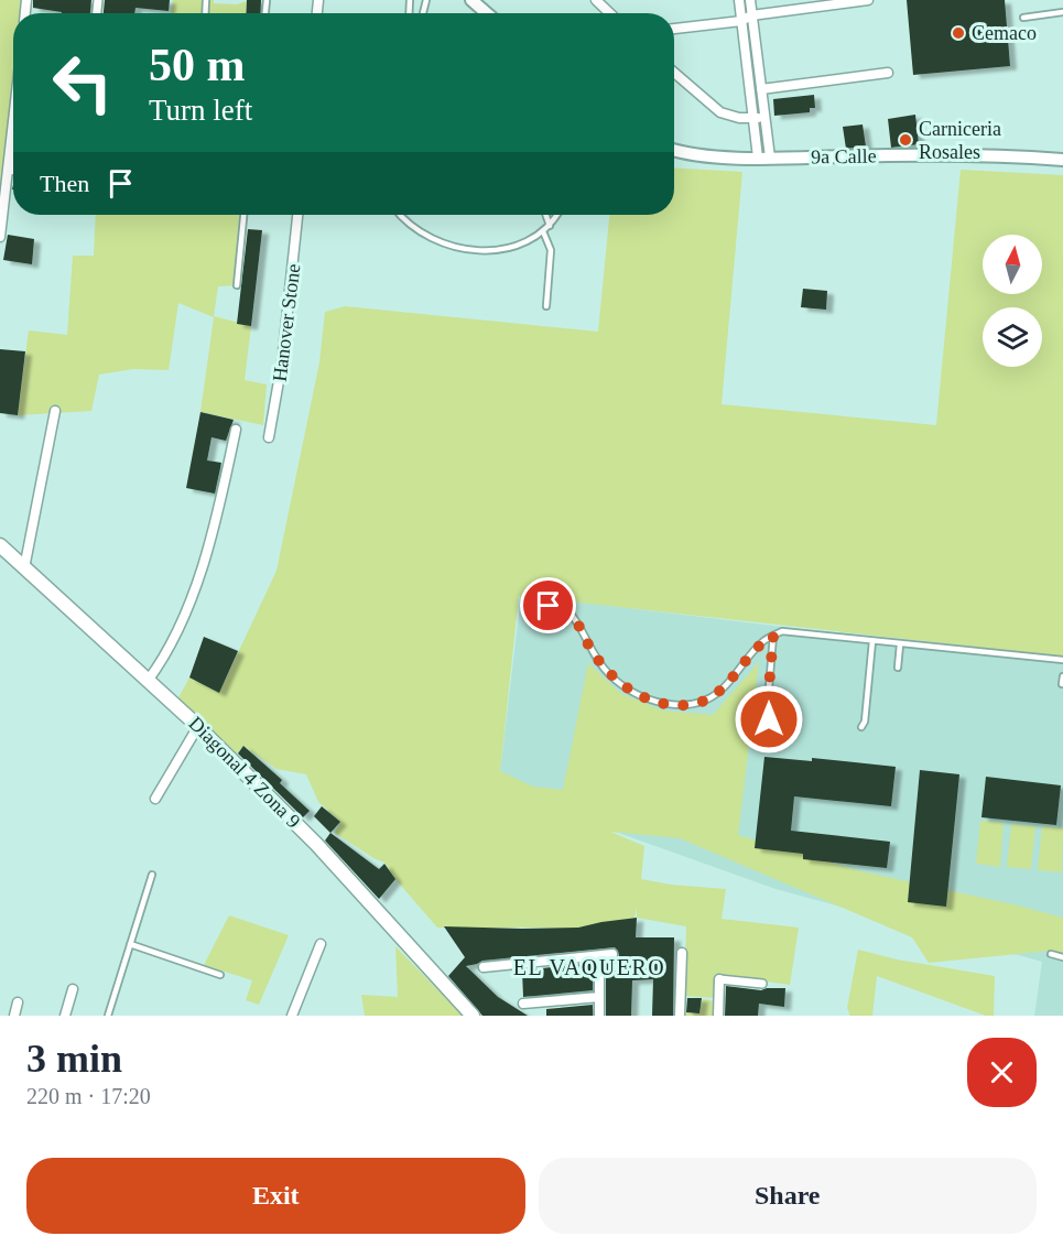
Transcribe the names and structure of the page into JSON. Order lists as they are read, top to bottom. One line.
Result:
{"streets":{"main road":["Diagonal 4 Zona 9"],"street":["9a Calle","Hanover Stone"]},"districts":["EL VAQUERO"],"places":["Cemaco","Carniceria Rosales"],"north":"top","page":{"turn":["50 m","Turn left"],"then":"Then","heading":["3 min","220 m · 17:20"],"buttons":["Exit","Share"]}}
